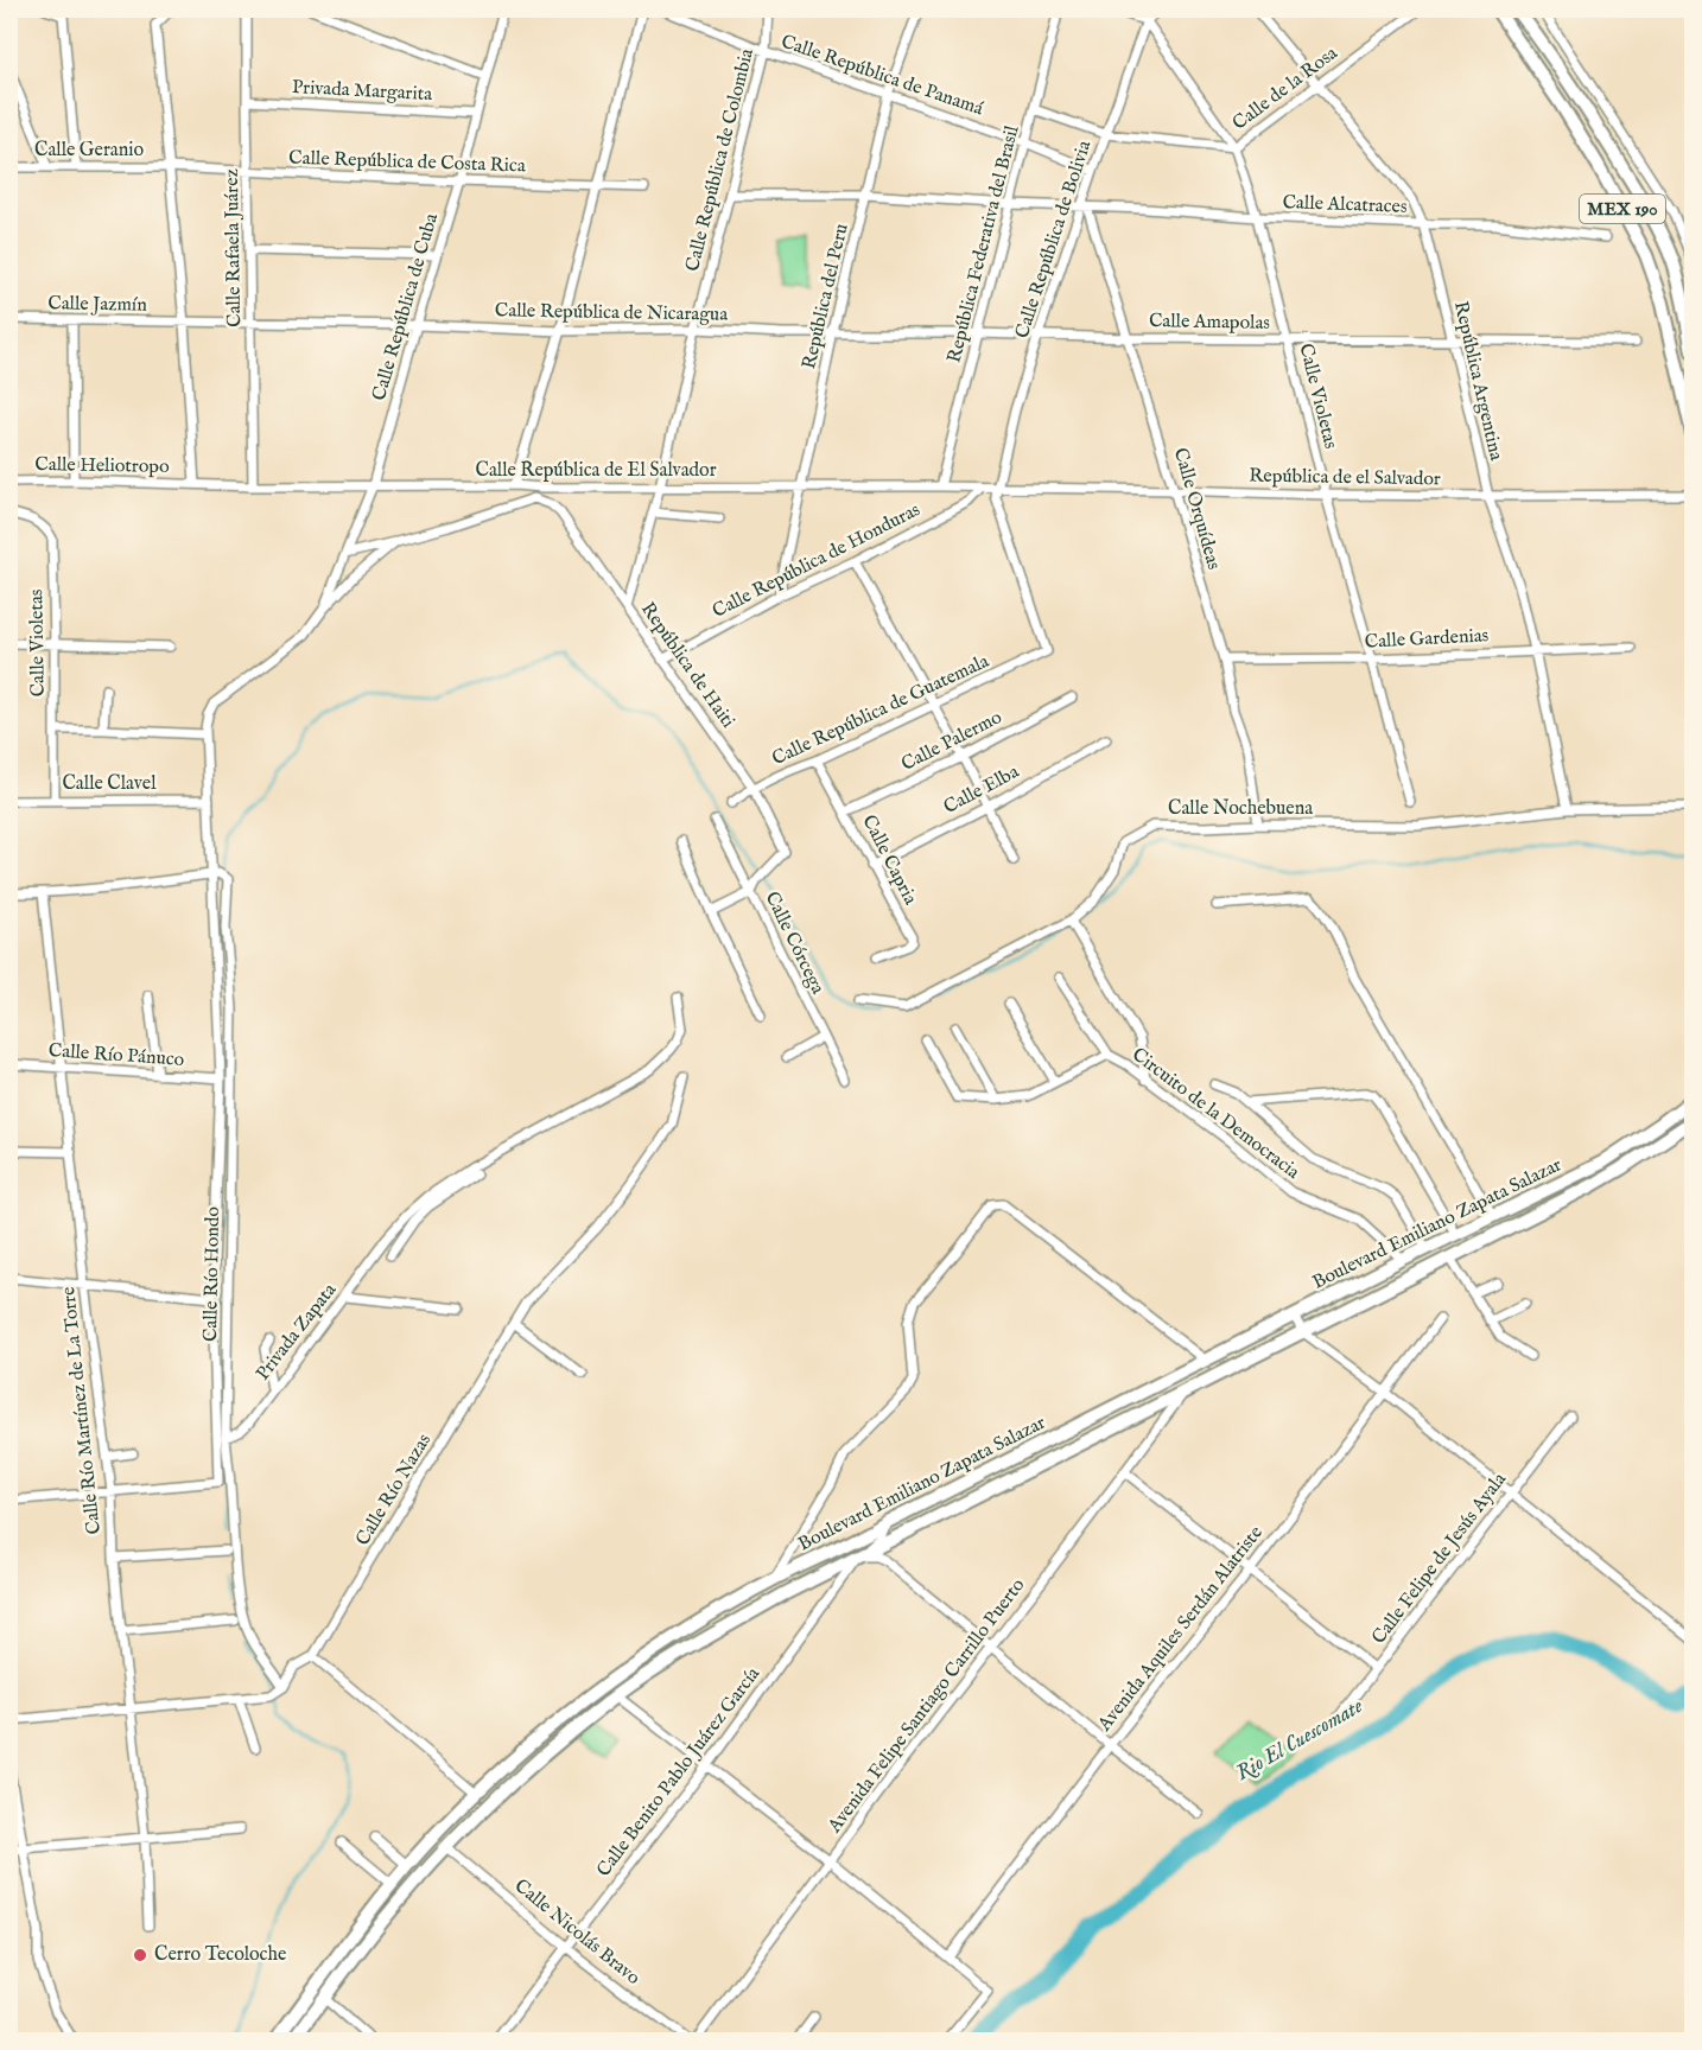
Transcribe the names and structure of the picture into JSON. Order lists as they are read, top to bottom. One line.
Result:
{"streets":{"main road":["MEX 190","Boulevard Emiliano Zapata Salazar"],"street":["Calle República de Panamá","Calle de la Rosa","Privada Margarita","Calle Geranio","Calle República de Colombia","Calle República de Costa Rica","Calle Alcatraces","Calle República de Bolivia","República Federativa del Brasil","Calle Rafaela Juárez","República del Peru","Calle Jazmín","Calle República de Cuba","Calle República de Nicaragua","Calle Amapolas","República Argentina","Calle Violetas","Calle Heliotropo","Calle República de El Salvador","República de el Salvador","Calle Orquídeas","Calle República de Honduras","Calle Gardenias","República de Haiti","Calle República de Guatemala","Calle Palermo","Calle Clavel","Calle Elba","Calle Nochebuena","Calle Capria","Calle Córcega","Calle Río Pánuco","Circuito de la Democracia","Calle Río Hondo","Privada Zapata","Calle Río Martínez de La Torre","Calle Río Nazas","Calle Felipe de Jesús Ayala","Avenida Aquiles Serdán Alatriste","Avenida Felipe Santiago Carrillo Puerto","Calle Benito Pablo Juárez García","Calle Nicolás Bravo"]},"crossings":[["Calle República de Panamá","Calle República de Colombia"],["Calle República de Panamá","Calle República de Bolivia"],["Calle República de Panamá","República Federativa del Brasil"],["Calle República de Panamá","República del Peru"],["Calle de la Rosa","Calle República de Bolivia"],["Calle de la Rosa","República Federativa del Brasil"],["Calle de la Rosa","República Argentina"],["Calle de la Rosa","Calle Violetas"],["Privada Margarita","Calle Rafaela Juárez"],["Privada Margarita","Calle República de Cuba"],["Calle Geranio","Calle República de Costa Rica"],["Calle República de Colombia","Calle República de Nicaragua"],["Calle República de Colombia","Calle República de El Salvador"],["Calle República de Colombia","República de Haiti"],["Calle República de Costa Rica","Calle Rafaela Juárez"],["Calle República de Costa Rica","Calle República de Cuba"],["Calle Alcatraces","Calle República de Bolivia"],["Calle Alcatraces","República Argentina"],["Calle Alcatraces","Calle Violetas"],["Calle Alcatraces","Calle Orquídeas"],["Calle República de Bolivia","Calle República de Nicaragua"],["Calle República de Bolivia","Calle Amapolas"],["Calle República de Bolivia","Calle Violetas"],["Calle República de Bolivia","Calle República de El Salvador"],["Calle República de Bolivia","República de el Salvador"],["Calle República de Bolivia","Calle Orquídeas"],["Calle República de Bolivia","Calle República de Guatemala"],["República Federativa del Brasil","Calle República de Nicaragua"],["República Federativa del Brasil","Calle República de El Salvador"],["Calle Rafaela Juárez","Calle República de Nicaragua"],["Calle Rafaela Juárez","Calle República de El Salvador"],["República del Peru","Calle República de Nicaragua"],["República del Peru","Calle República de El Salvador"],["República del Peru","Calle República de Honduras"],["Calle Jazmín","Calle República de Nicaragua"],["Calle República de Cuba","Calle República de Nicaragua"],["Calle República de Cuba","Calle República de El Salvador"],["Calle República de Nicaragua","Calle Amapolas"],["Calle Amapolas","República Argentina"],["Calle Amapolas","Calle Violetas"],["Calle Amapolas","Calle Orquídeas"],["República Argentina","República de el Salvador"],["República Argentina","Calle Gardenias"],["República Argentina","Calle Nochebuena"],["Calle Violetas","República de el Salvador"],["Calle Violetas","Calle Gardenias"],["Calle Violetas","Calle Clavel"],["Calle Heliotropo","Calle República de El Salvador"],["Calle República de El Salvador","República de el Salvador"],["Calle República de El Salvador","Calle República de Honduras"],["Calle República de El Salvador","Calle República de Guatemala"],["República de el Salvador","Calle Orquídeas"],["República de el Salvador","Calle República de Guatemala"],["Calle Orquídeas","Calle Gardenias"],["Calle Orquídeas","Calle Nochebuena"],["Calle República de Honduras","República de Haiti"],["República de Haiti","Calle República de Guatemala"],["República de Haiti","Calle Córcega"],["Calle República de Guatemala","Calle Capria"],["Calle Palermo","Calle Capria"],["Calle Elba","Calle Capria"],["Calle Río Pánuco","Calle Río Hondo"],["Calle Río Pánuco","Calle Río Martínez de La Torre"],["Circuito de la Democracia","Boulevard Emiliano Zapata Salazar"],["Boulevard Emiliano Zapata Salazar","Avenida Felipe Santiago Carrillo Puerto"],["Boulevard Emiliano Zapata Salazar","Calle Benito Pablo Juárez García"],["Boulevard Emiliano Zapata Salazar","Calle Nicolás Bravo"],["Calle Río Hondo","Privada Zapata"],["Calle Río Hondo","Calle Río Martínez de La Torre"],["Calle Benito Pablo Juárez García","Calle Nicolás Bravo"]],"water":["Rio El Cuescomate"],"places":["Cerro Tecoloche"]}
